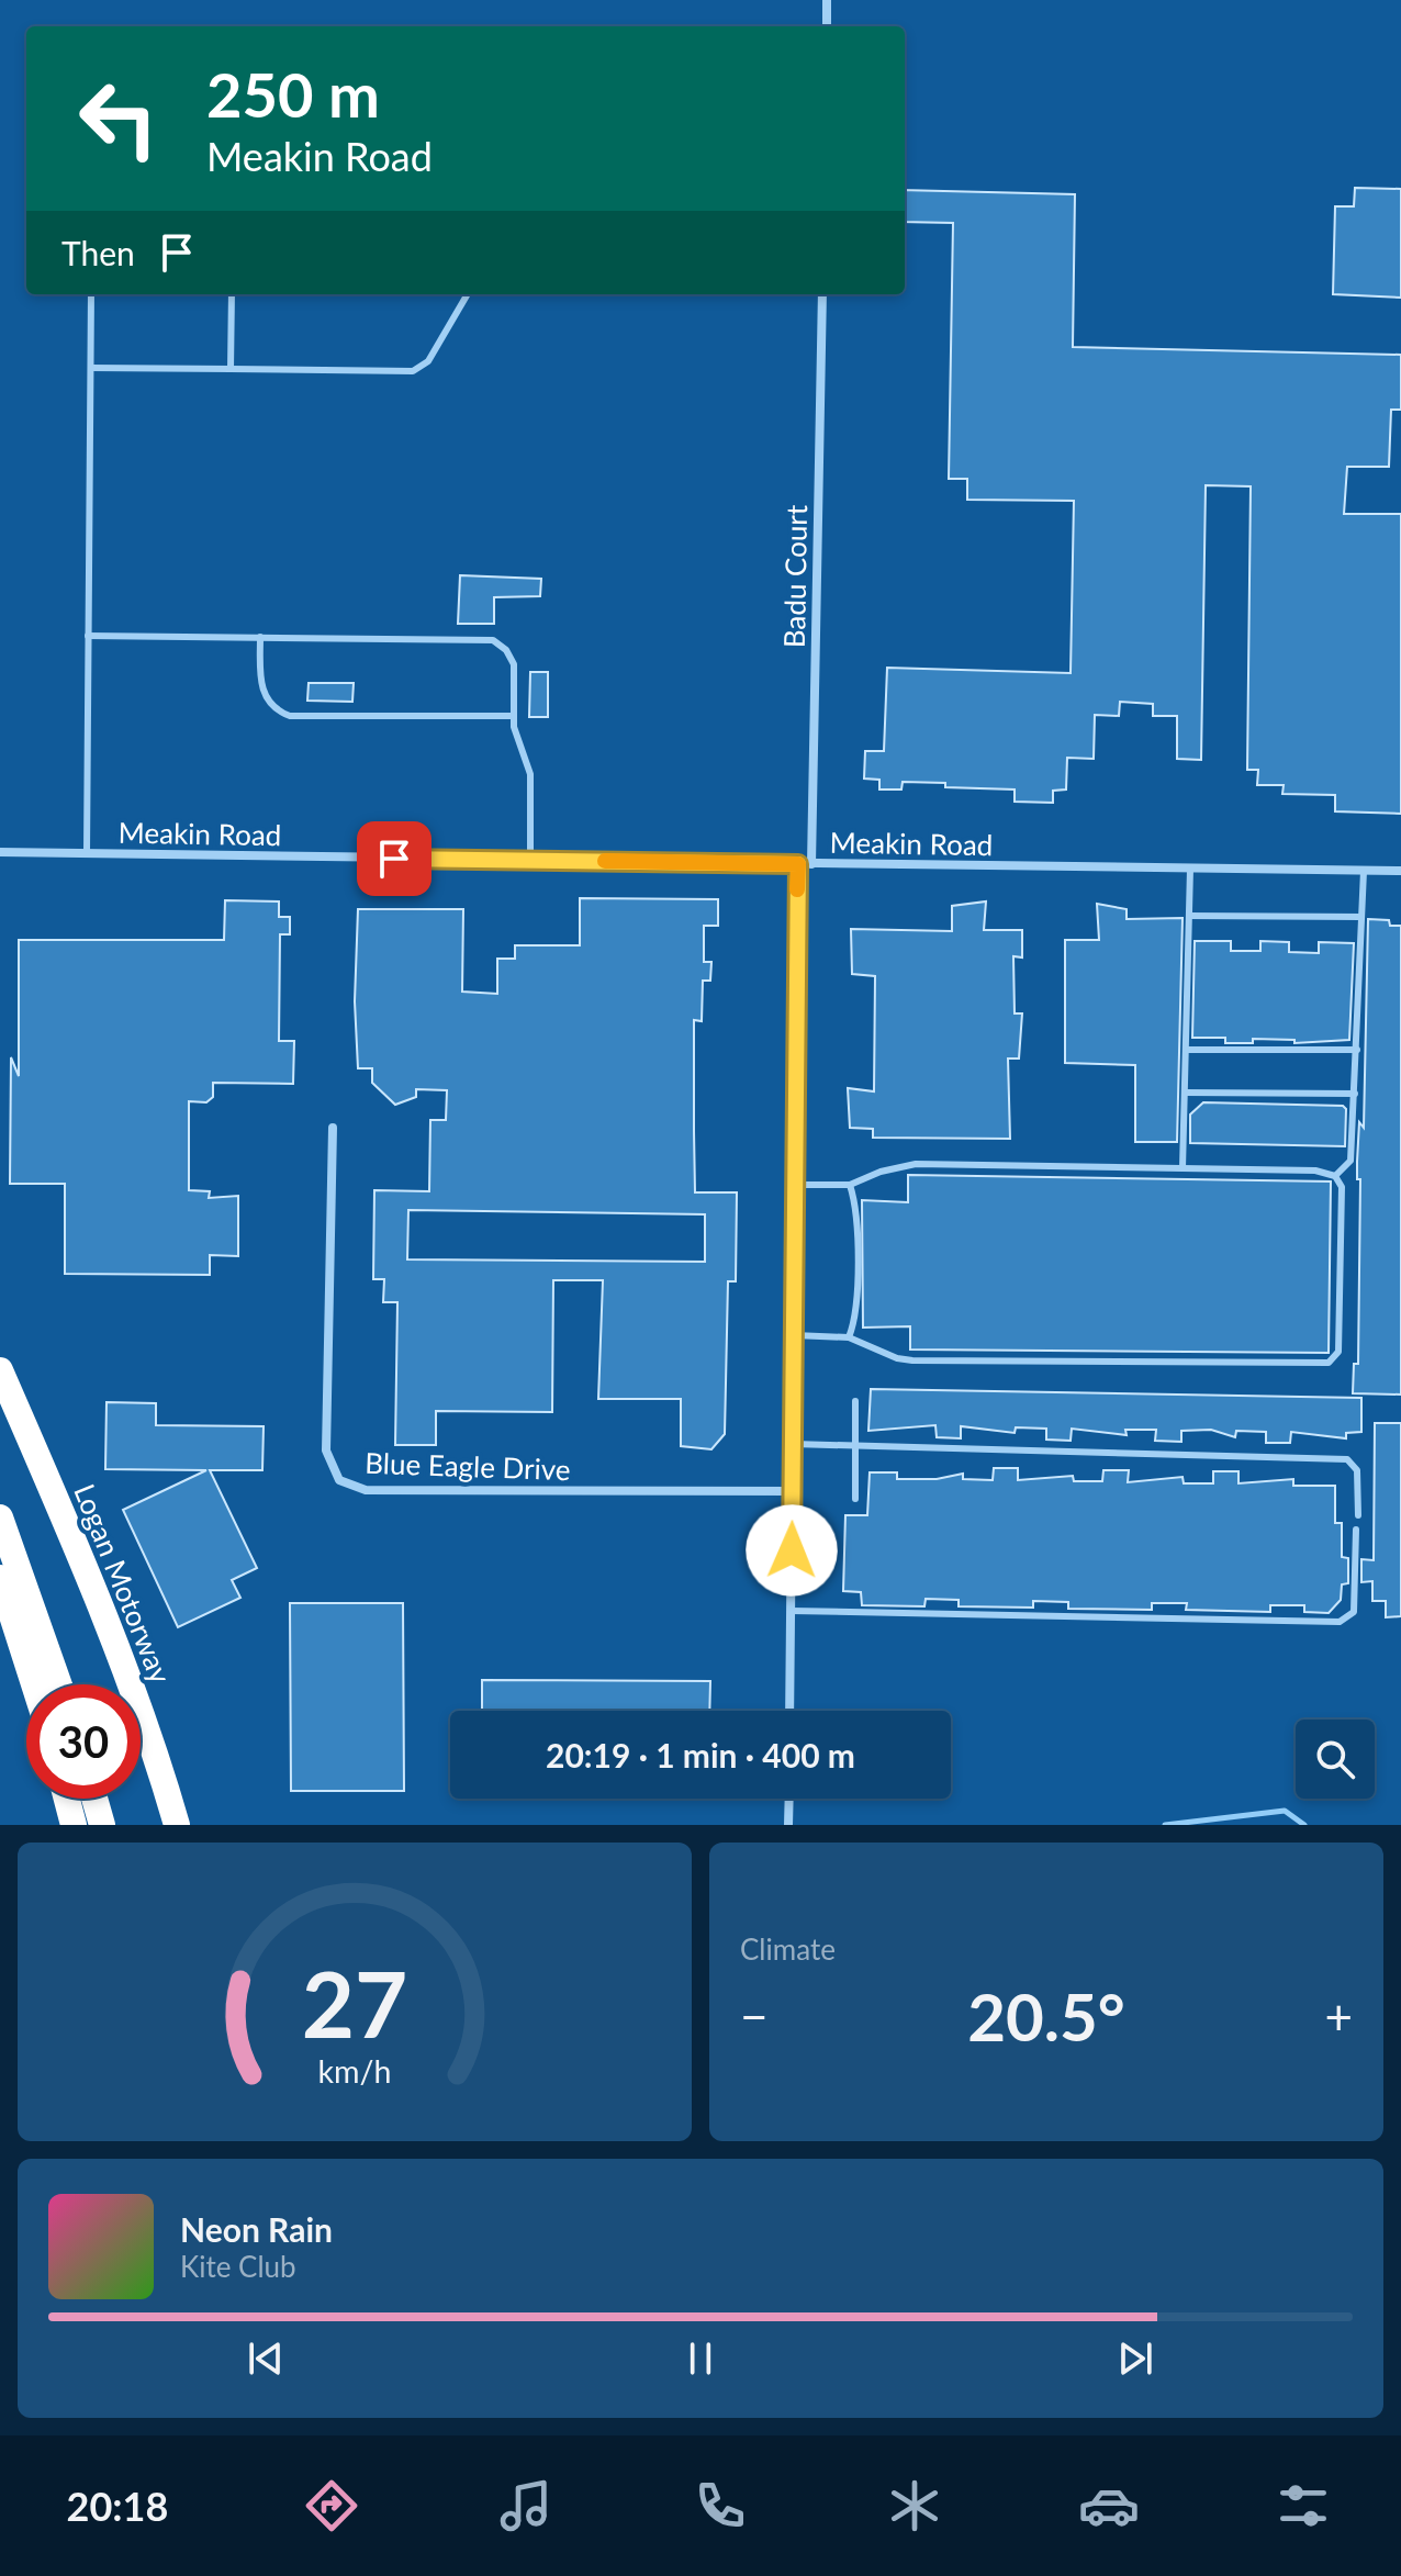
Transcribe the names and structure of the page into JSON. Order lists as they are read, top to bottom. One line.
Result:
{"streets":{"highway":["Logan Motorway"],"street":["Badu Court","Meakin Road","Blue Eagle Drive"]},"crossings":[["Badu Court","Meakin Road"]],"page":{"turn":["250 m","Meakin Road"],"then":"Then","limit":"30","trip":"20:19 · 1 min · 400 m","tile":"Climate","heat":["−","20.5°","+"],"song":["Neon Rain","Kite Club"],"tabs":"20:18","gauge":["27","km/h"]}}
